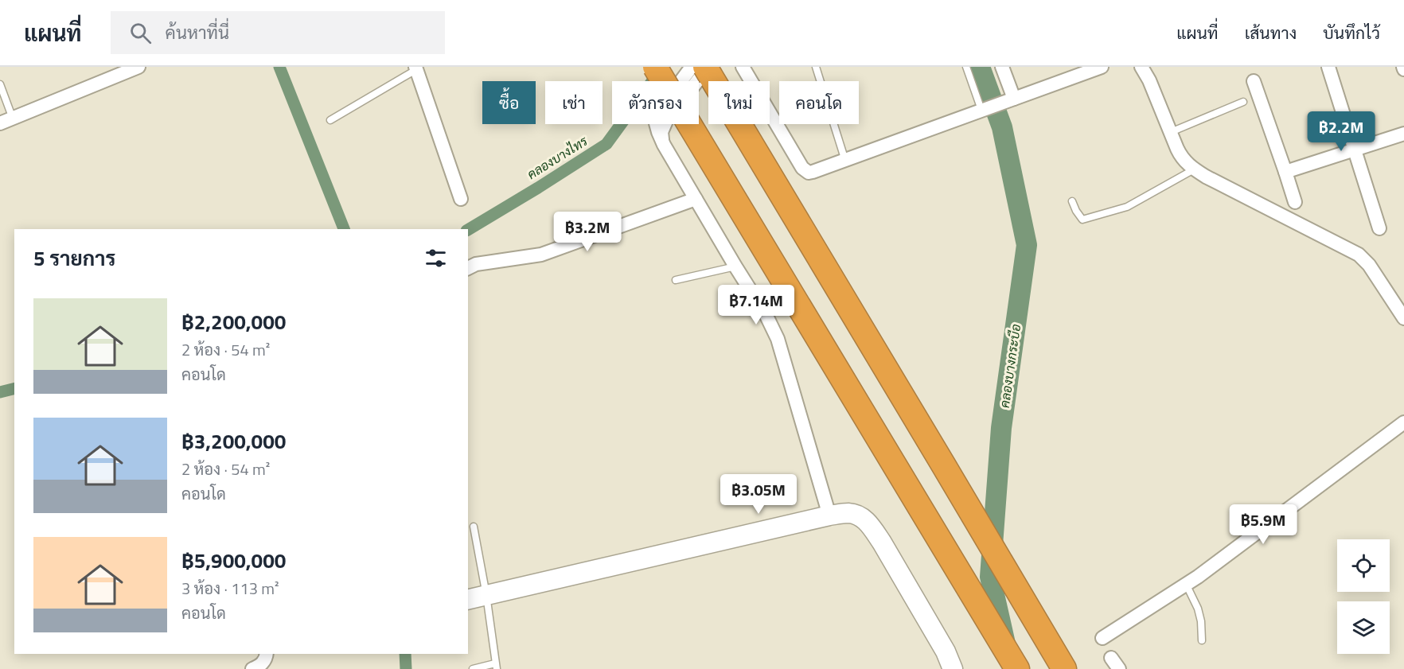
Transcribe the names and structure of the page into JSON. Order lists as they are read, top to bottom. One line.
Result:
{"water":["คลองบางไทร","คลองบางกระบือ"],"page":{"header":"แผนที่","search":"ค้นหาที่นี่","nav":["แผนที่","เส้นทาง","บันทึกไว้"],"chip":["ซื้อ","เช่า","ตัวกรอง","ใหม่","คอนโด"],"price":["฿2.2M","฿3.2M","฿7.14M","฿3.05M","฿5.9M"],"heading":"5 รายการ","list":[{"name":"฿2,200,000","note":"2 ห้อง · 54 m² · คอนโด"},{"name":"฿3,200,000","note":"2 ห้อง · 54 m² · คอนโด"},{"name":"฿5,900,000","note":"3 ห้อง · 113 m² · คอนโด"}]}}
